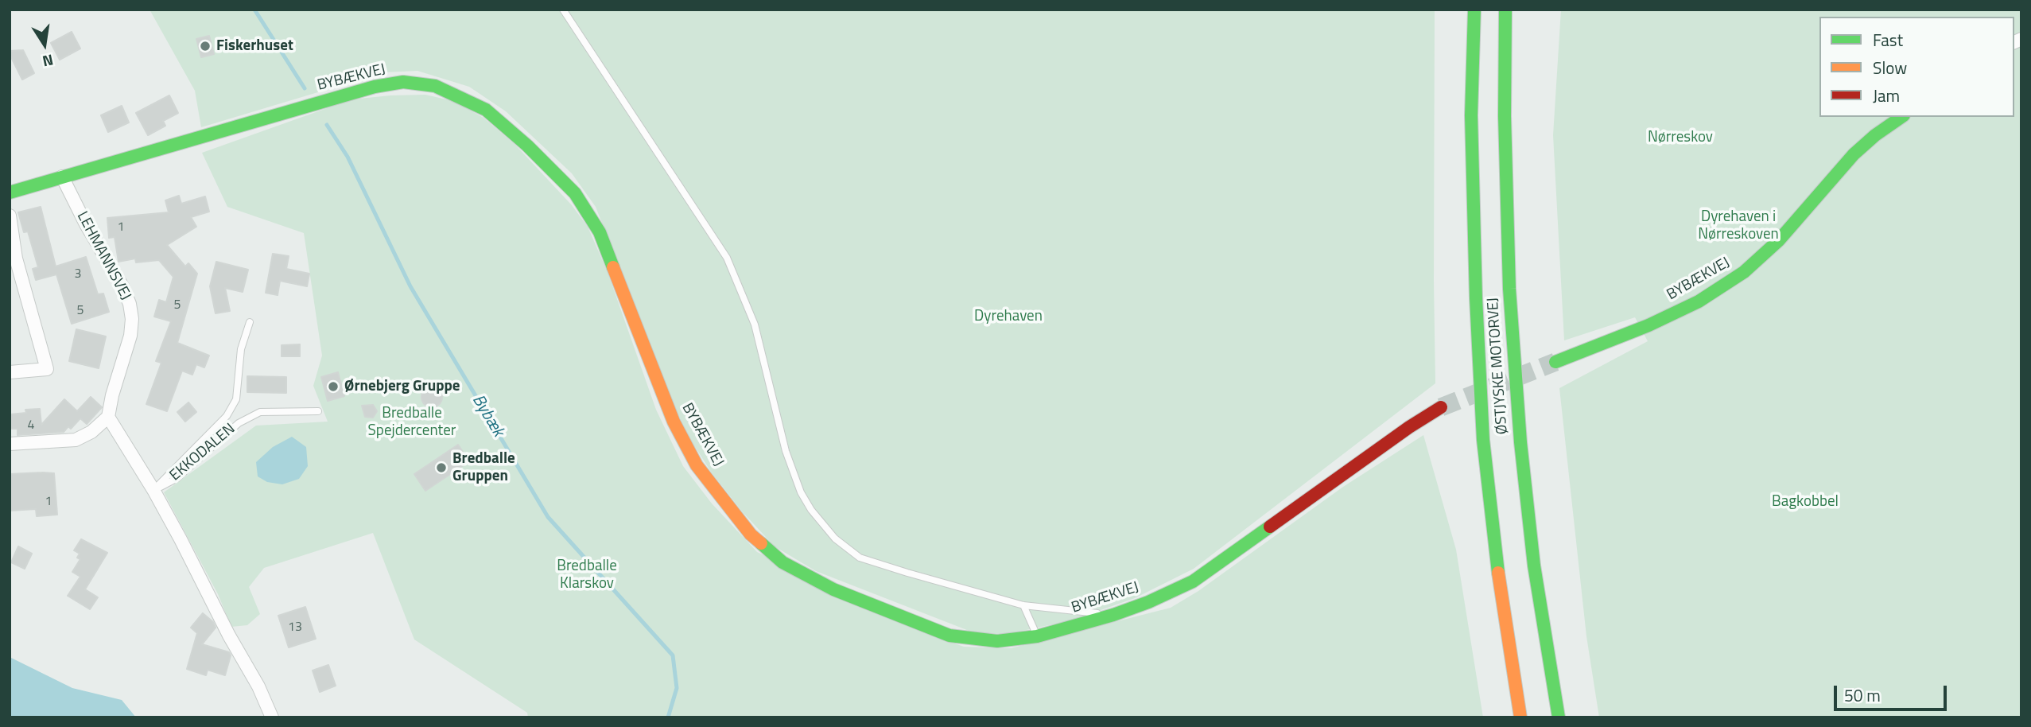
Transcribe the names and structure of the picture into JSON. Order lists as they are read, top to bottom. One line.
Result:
{"streets":{"main road":["BYBÆKVEJ","ØSTJYSKE MOTORVEJ"],"street":["LEHMANNSVEJ"],"lane":["EKKODALEN"]},"crossings":[["BYBÆKVEJ","LEHMANNSVEJ"]],"water":["Bybæk"],"parks":["Nørreskov","Dyrehaven i Nørreskoven","Dyrehaven","Bredballe Spejdercenter","Bagkobbel","Bredballe Klarskov"],"places":["Fiskerhuset","Ørnebjerg Gruppe","Bredballe Gruppen"],"house_numbers":["1","3","5","5","4","1","13"],"legend":["Fast","Slow","Jam"],"scale_bar":"50 m","north":"bottom"}
